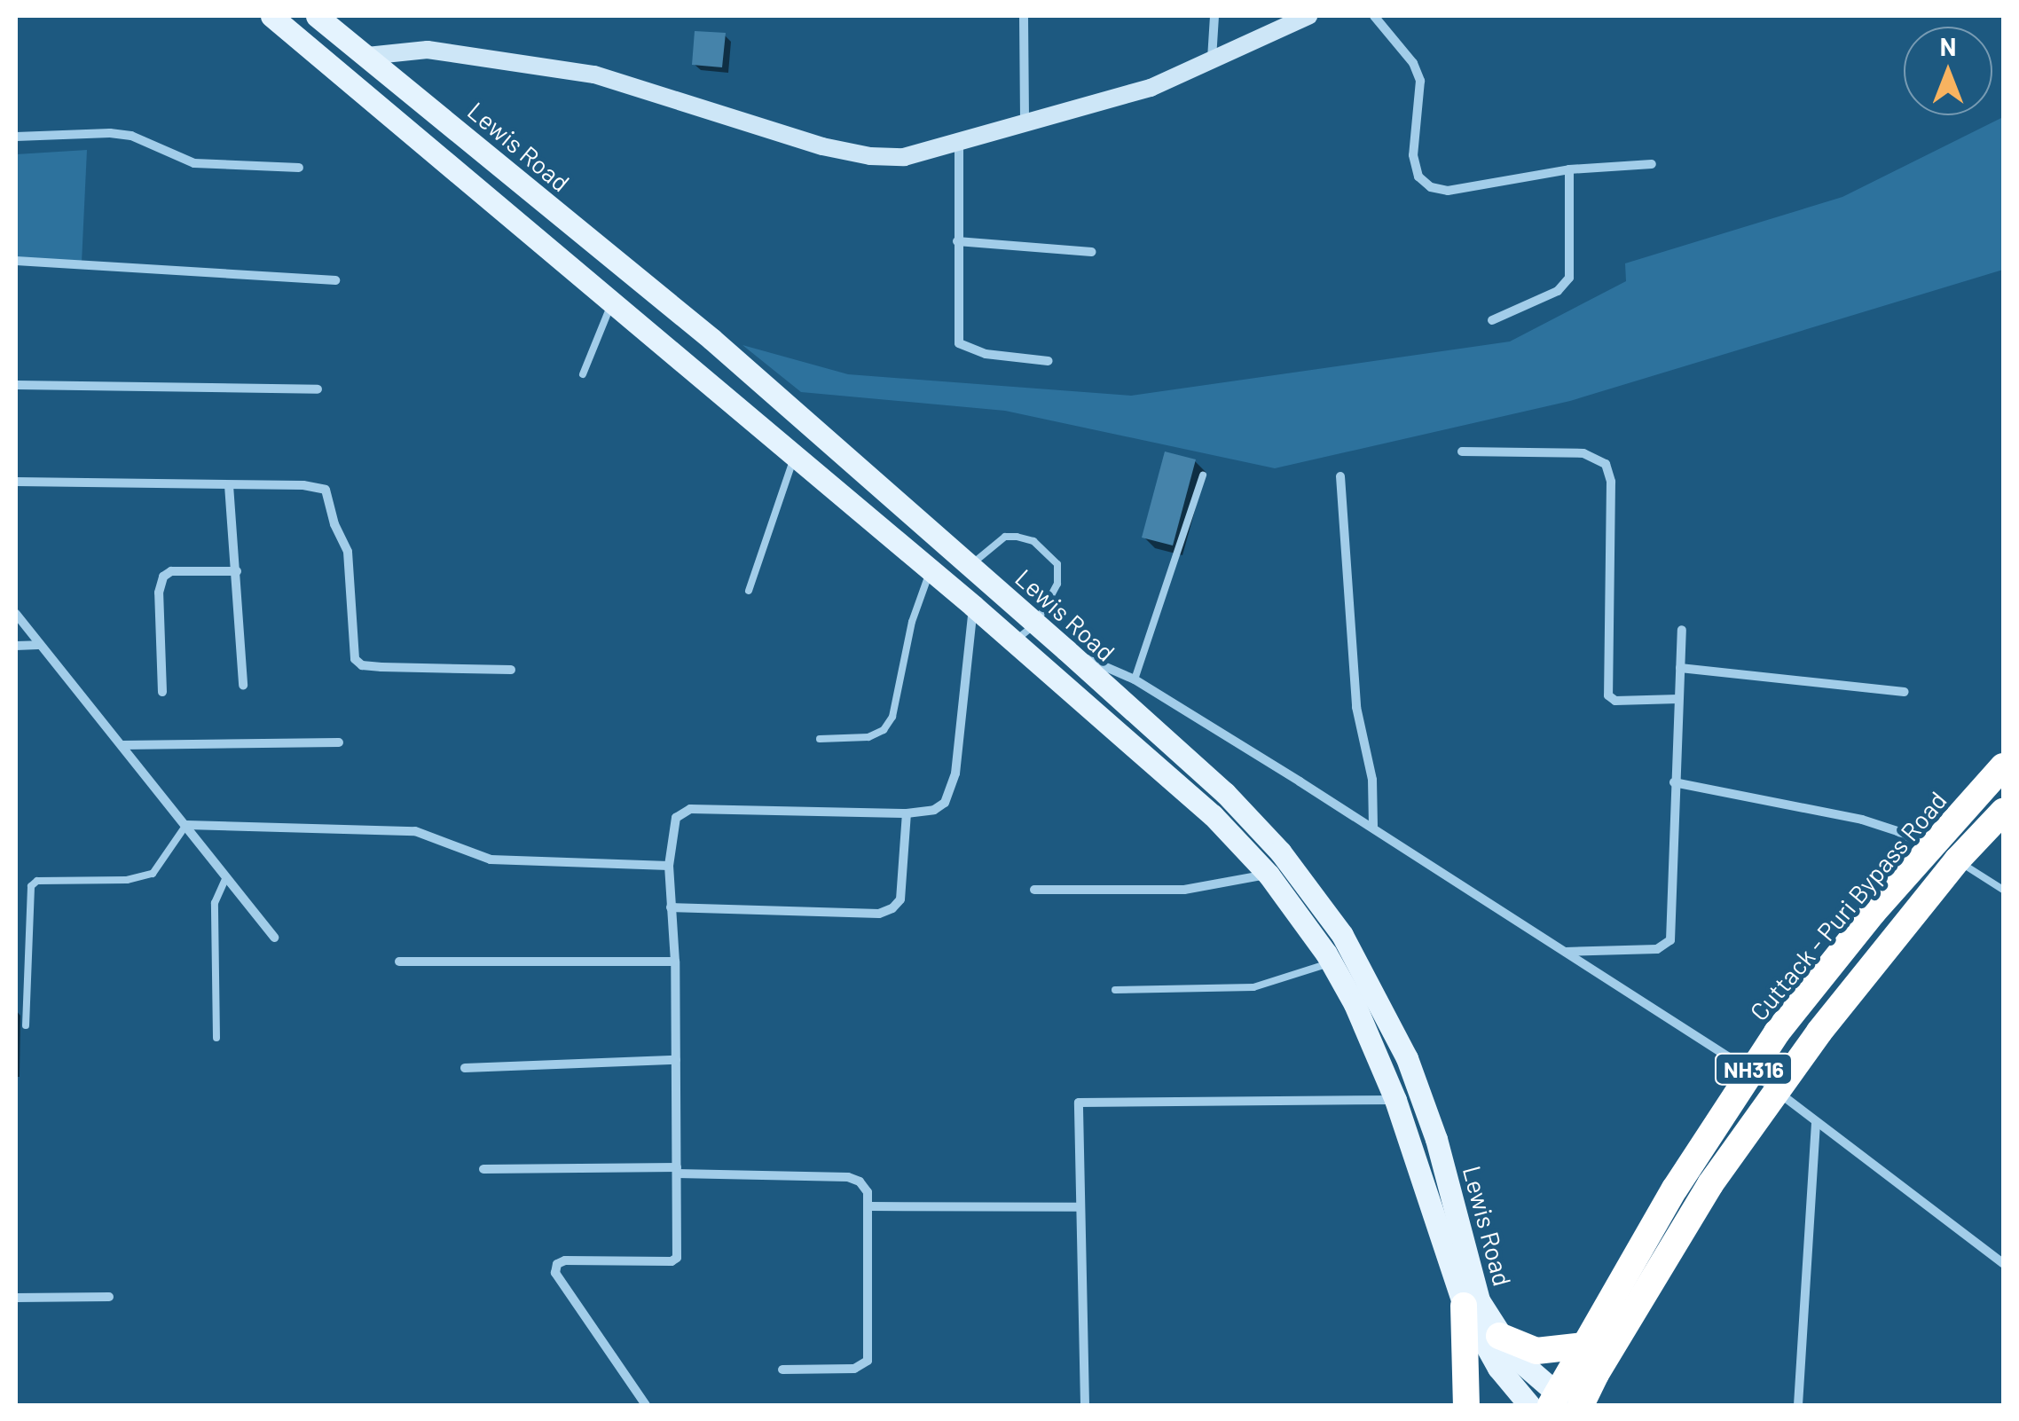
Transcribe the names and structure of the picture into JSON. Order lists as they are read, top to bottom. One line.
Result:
{"streets":{"highway":["Cuttack - Puri Bypass Road","NH316"],"main road":["Lewis Road"]},"crossings":[["Lewis Road","Cuttack - Puri Bypass Road"],["Lewis Road","NH316"],["Cuttack - Puri Bypass Road","NH316"]],"north":"top"}
